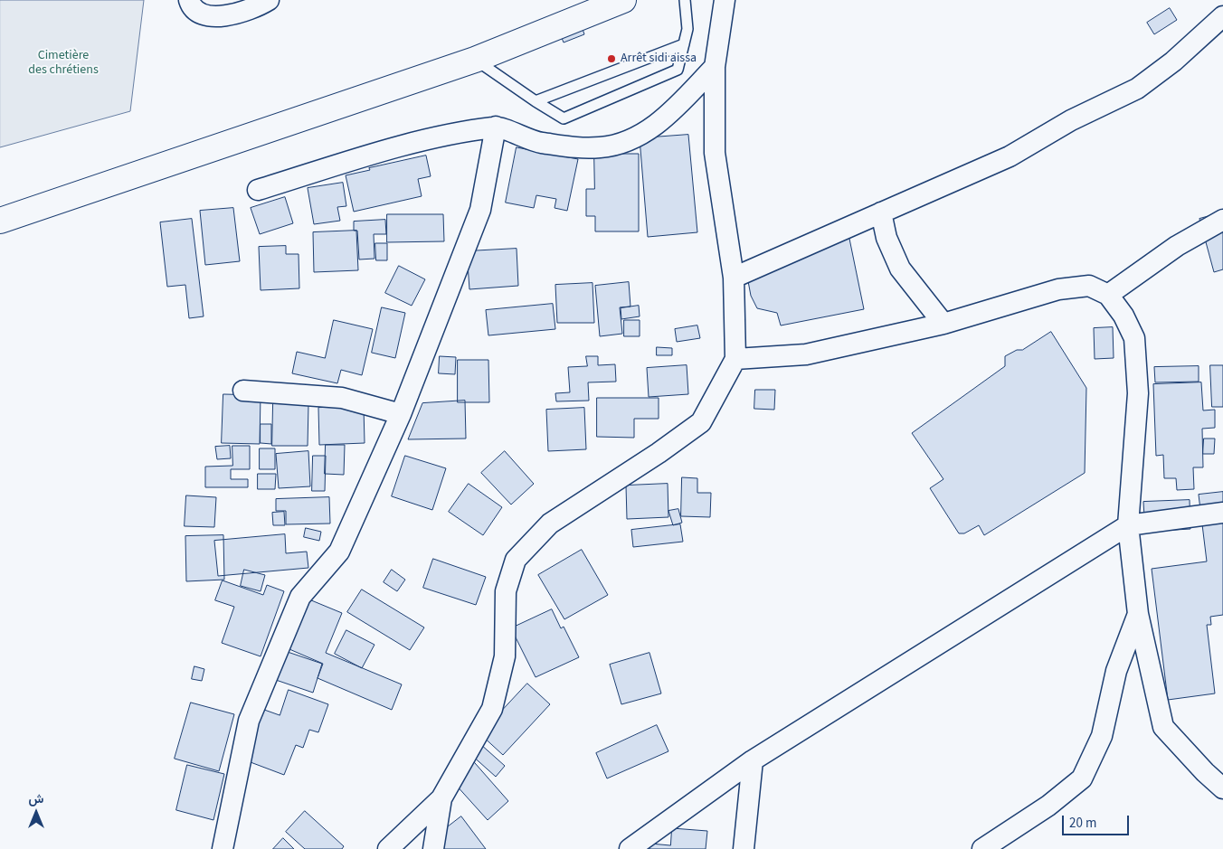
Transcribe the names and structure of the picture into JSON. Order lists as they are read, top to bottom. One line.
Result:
{"parks":["Cimetière des chrétiens"],"places":["Arrêt sidi aissa"],"scale_bar":"20 m","north":"top"}
